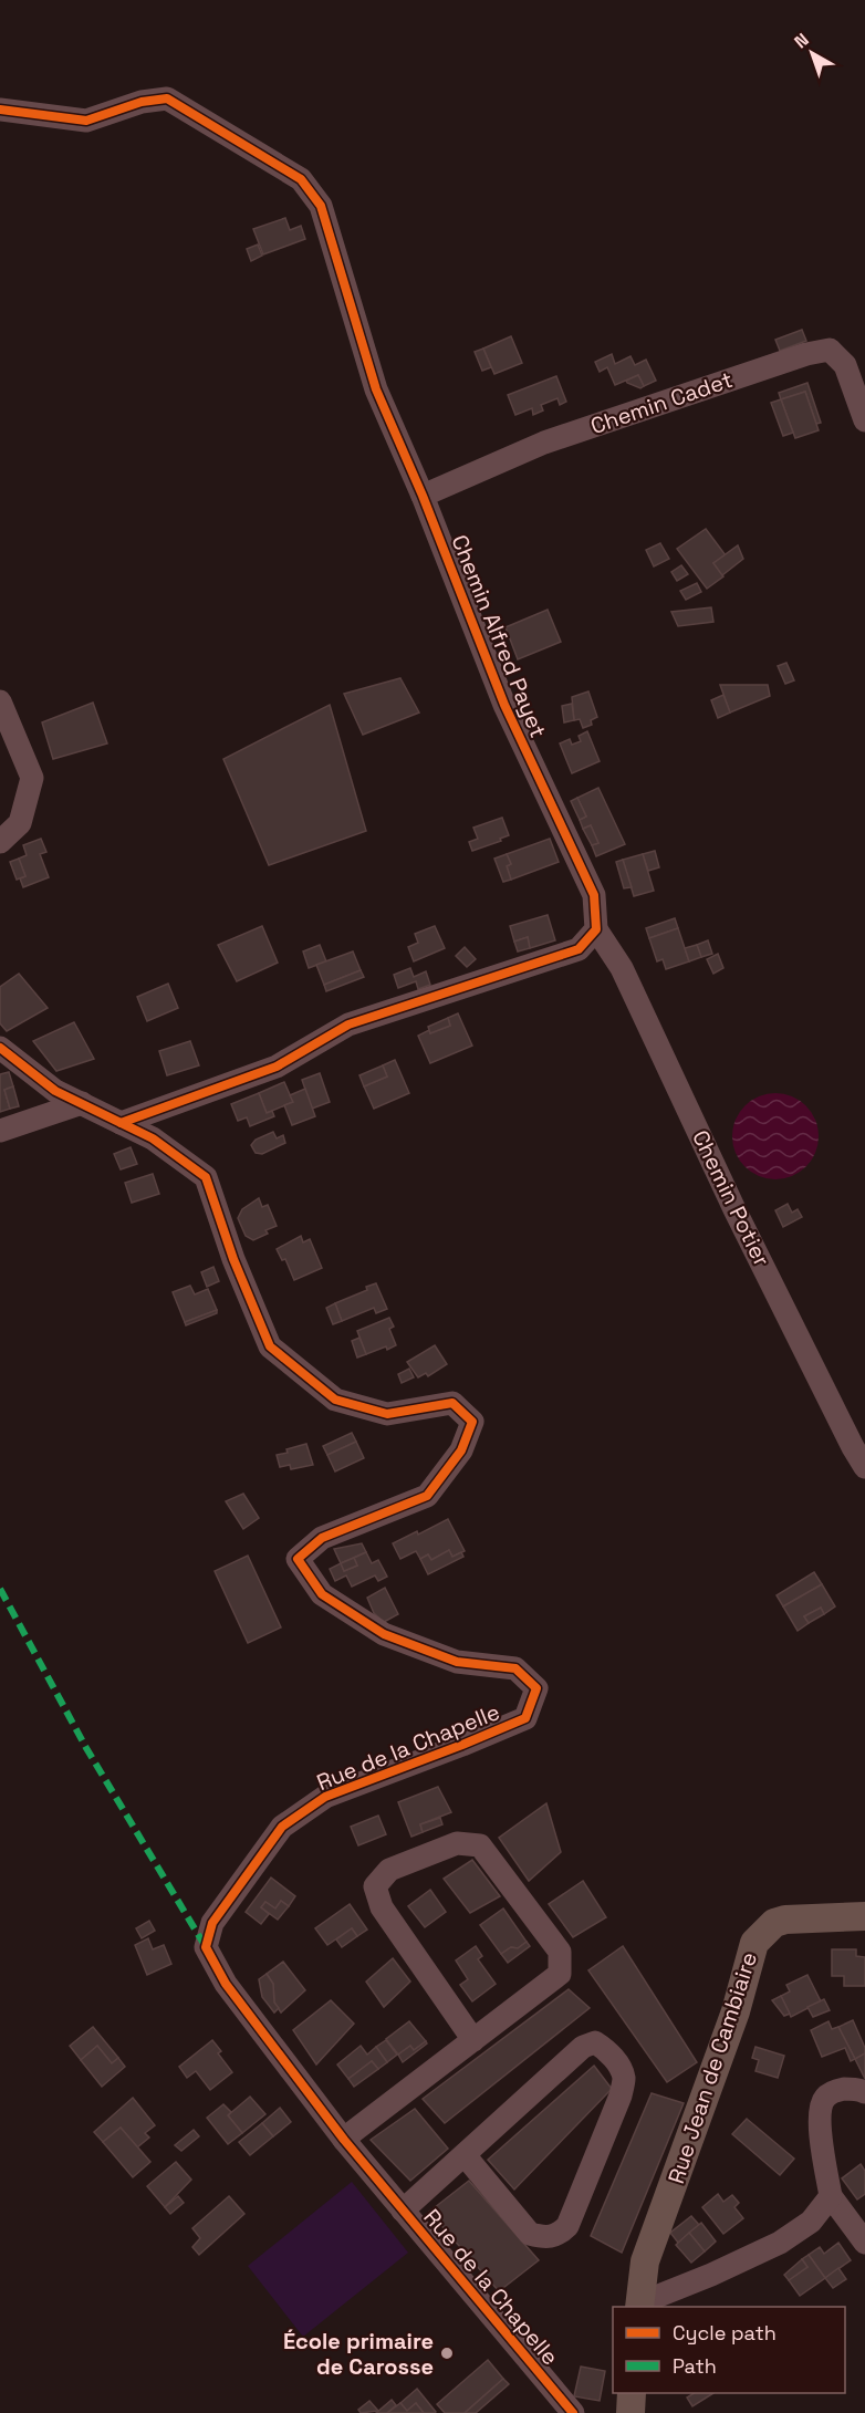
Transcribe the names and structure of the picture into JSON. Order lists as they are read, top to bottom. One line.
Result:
{"streets":{"main road":["Rue Jean de Cambiaire"],"street":["Chemin Cadet","Chemin Alfred Payet","Chemin Potier","Rue de la Chapelle"]},"crossings":[["Chemin Cadet","Chemin Alfred Payet"],["Chemin Alfred Payet","Chemin Potier"]],"places":["École primaire de Carosse"],"legend":["Cycle path","Path"],"north":"top left"}
